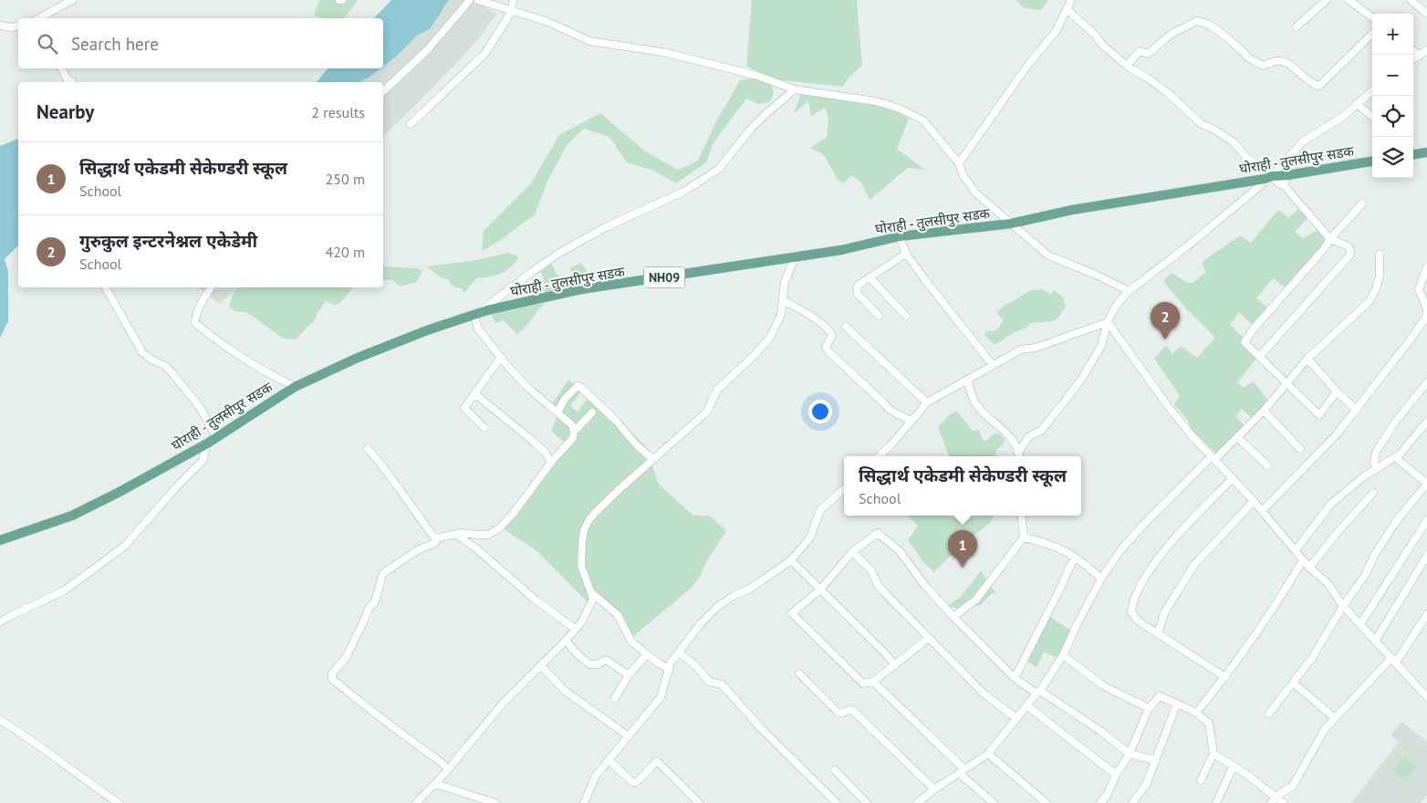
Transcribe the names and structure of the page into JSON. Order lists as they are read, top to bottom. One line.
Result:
{"streets":{"main road":["घोराही - तुलसीपुर सडक","NH09"]},"page":{"map_buttons":["+","−"],"search":"Search here","heading":["Nearby","2 results"],"list":[{"mark":"1","name":"सिद्धार्थ एकेडमी सेकेण्डरी स्कूल","note":"School","value":"250 m"},{"mark":"2","name":"गुरुकुल इन्टरनेश्नल एकेडेमी","note":"School","value":"420 m"}],"pins":["2","1"],"popup":["सिद्धार्थ एकेडमी सेकेण्डरी स्कूल","School"]}}
